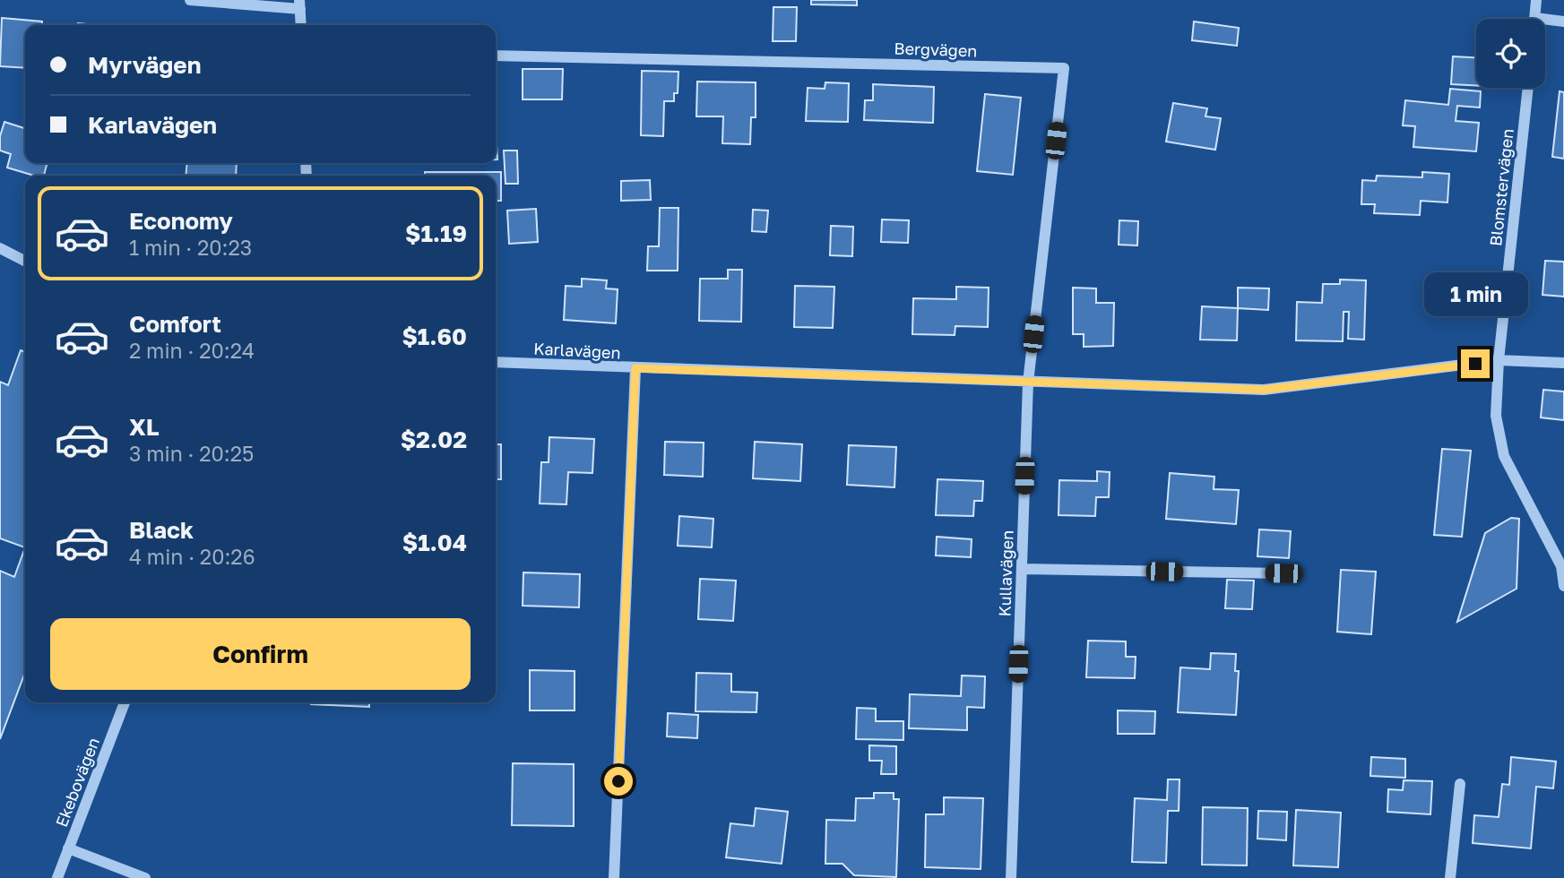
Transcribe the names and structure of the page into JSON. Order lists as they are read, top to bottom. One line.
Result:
{"streets":{"street":["Bergvägen","Blomstervägen","Karlavägen","Kullavägen","Ekebovägen"]},"crossings":[["Bergvägen","Karlavägen"],["Bergvägen","Kullavägen"],["Blomstervägen","Karlavägen"],["Karlavägen","Kullavägen"]],"page":{"banner":["Myrvägen","Karlavägen"],"list":[{"name":"Economy","note":"1 min · 20:23","value":"$1.19"},{"name":"Comfort","note":"2 min · 20:24","value":"$1.60"},{"name":"XL","note":"3 min · 20:25","value":"$2.02"},{"name":"Black","note":"4 min · 20:26","value":"$1.04"}],"bubble":"1 min","buttons":"Confirm"}}
